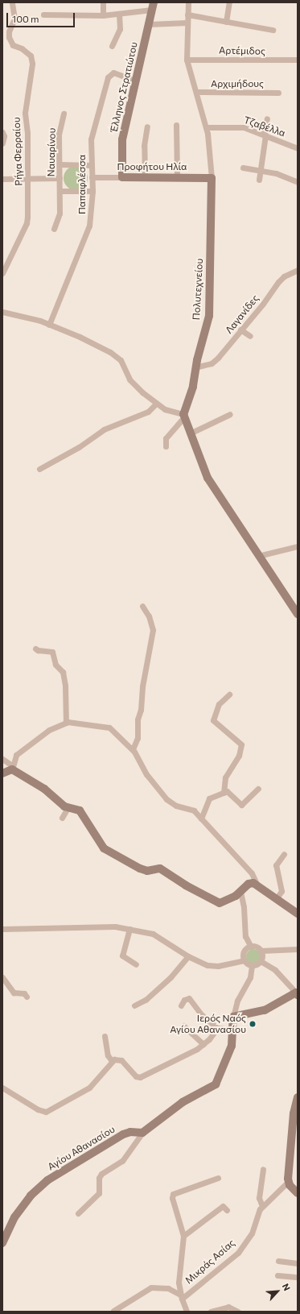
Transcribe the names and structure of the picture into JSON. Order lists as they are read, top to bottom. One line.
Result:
{"streets":{"street":["Αρτέμιδος","Αρχιμήδους","Έλληνος Στρατιώτου","Τζαβέλλα","Ρήγα Φερραίου","Ναυαρίνου","Προφήτου Ηλία","Παπαφλέσσα","Πολυτεχνείου","Λαγανίδες","Αγίου Αθανασίου","Μικράς Ασίας"]},"crossings":[["Αρτέμιδος","Πολυτεχνείου"],["Αρχιμήδους","Πολυτεχνείου"],["Έλληνος Στρατιώτου","Προφήτου Ηλία"],["Έλληνος Στρατιώτου","Παπαφλέσσα"],["Τζαβέλλα","Πολυτεχνείου"],["Προφήτου Ηλία","Παπαφλέσσα"],["Προφήτου Ηλία","Πολυτεχνείου"],["Πολυτεχνείου","Λαγανίδες"]],"places":["Ιερός Ναός Αγίου Αθανασίου"],"scale_bar":"100 m","north":"top right"}
